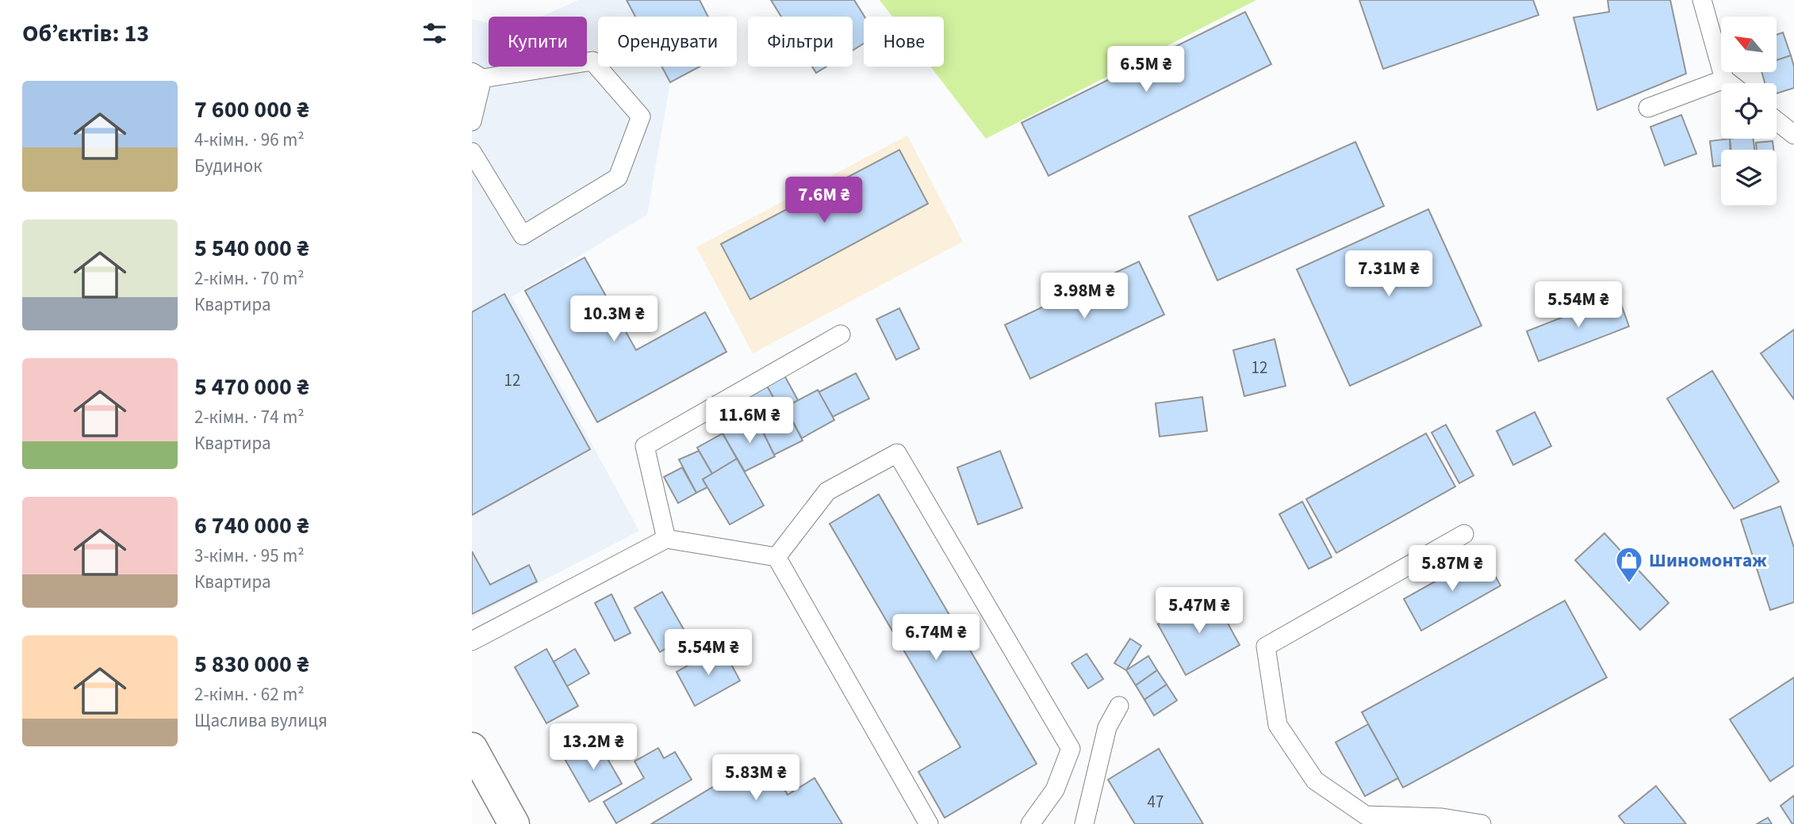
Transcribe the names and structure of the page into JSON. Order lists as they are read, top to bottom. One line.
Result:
{"places":{"shop":["Шиномонтаж"]},"house_numbers":["12","12","47"],"north":"top left","page":{"heading":"Об’єктів: 13","chip":["Купити","Орендувати","Фільтри","Нове"],"price":["6.5M ₴","7.6M ₴","7.31M ₴","3.98M ₴","5.54M ₴","10.3M ₴","11.6M ₴","5.87M ₴","5.47M ₴","6.74M ₴","5.54M ₴","13.2M ₴","5.83M ₴"],"list":[{"name":"7 600 000 ₴","note":"4-кімн. · 96 m² · Будинок"},{"name":"5 540 000 ₴","note":"2-кімн. · 70 m² · Квартира"},{"name":"5 470 000 ₴","note":"2-кімн. · 74 m² · Квартира"},{"name":"6 740 000 ₴","note":"3-кімн. · 95 m² · Квартира"},{"name":"5 830 000 ₴","note":"2-кімн. · 62 m² · Щаслива вулиця"}]}}
